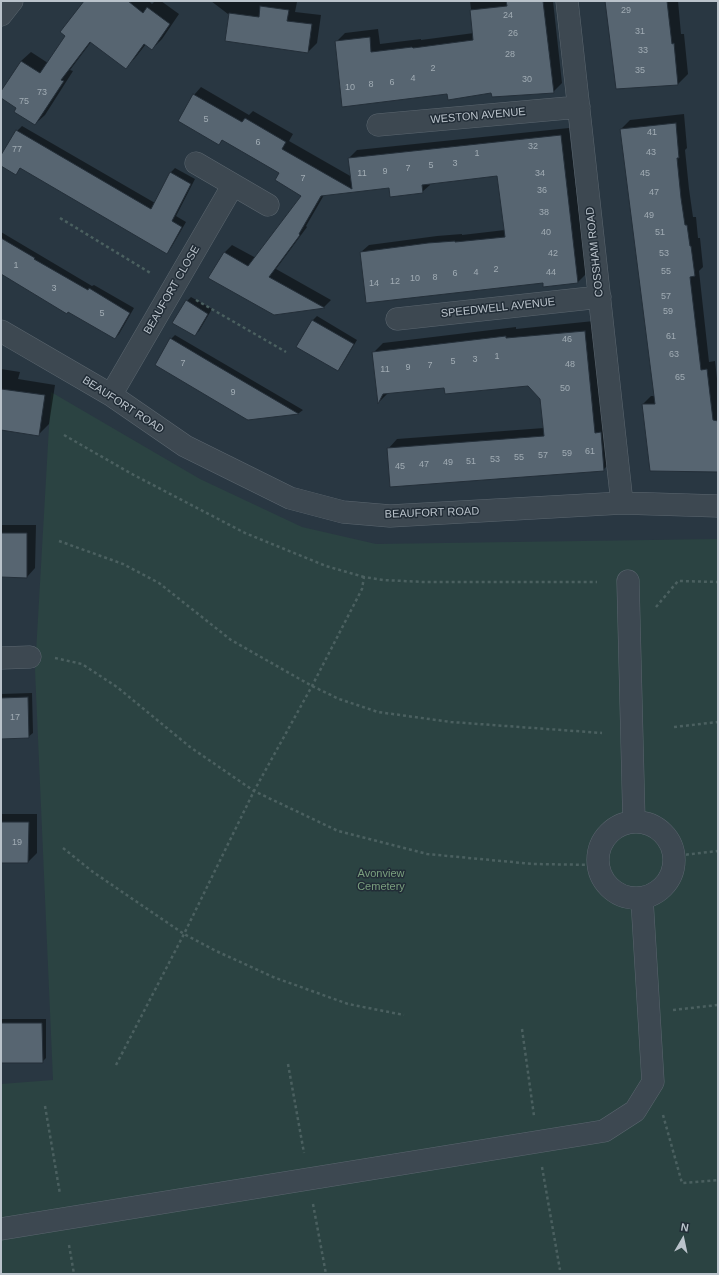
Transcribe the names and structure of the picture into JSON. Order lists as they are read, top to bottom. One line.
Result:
{"streets":{"street":["WESTON AVENUE","COSSHAM ROAD","BEAUFORT CLOSE","SPEEDWELL AVENUE","BEAUFORT ROAD"]},"crossings":[["WESTON AVENUE","COSSHAM ROAD"],["COSSHAM ROAD","SPEEDWELL AVENUE"],["COSSHAM ROAD","BEAUFORT ROAD"],["BEAUFORT CLOSE","BEAUFORT ROAD"]],"parks":["Avonview Cemetery"],"house_numbers":["29","24","31","26","33","28","2","35","4","30","6","8","10","73","75","5","41","6","32","77","43","1","3","5","7","9","11","34","45","7","36","47","38","49","40","51","42","53","1","2","55","4","44","6","8","10","12","14","3","57","59","5","61","46","63","1","3","5","7","48","7","9","11","65","50","9","61","59","57","55","53","51","49","47","45","17","19"],"north":"top"}
